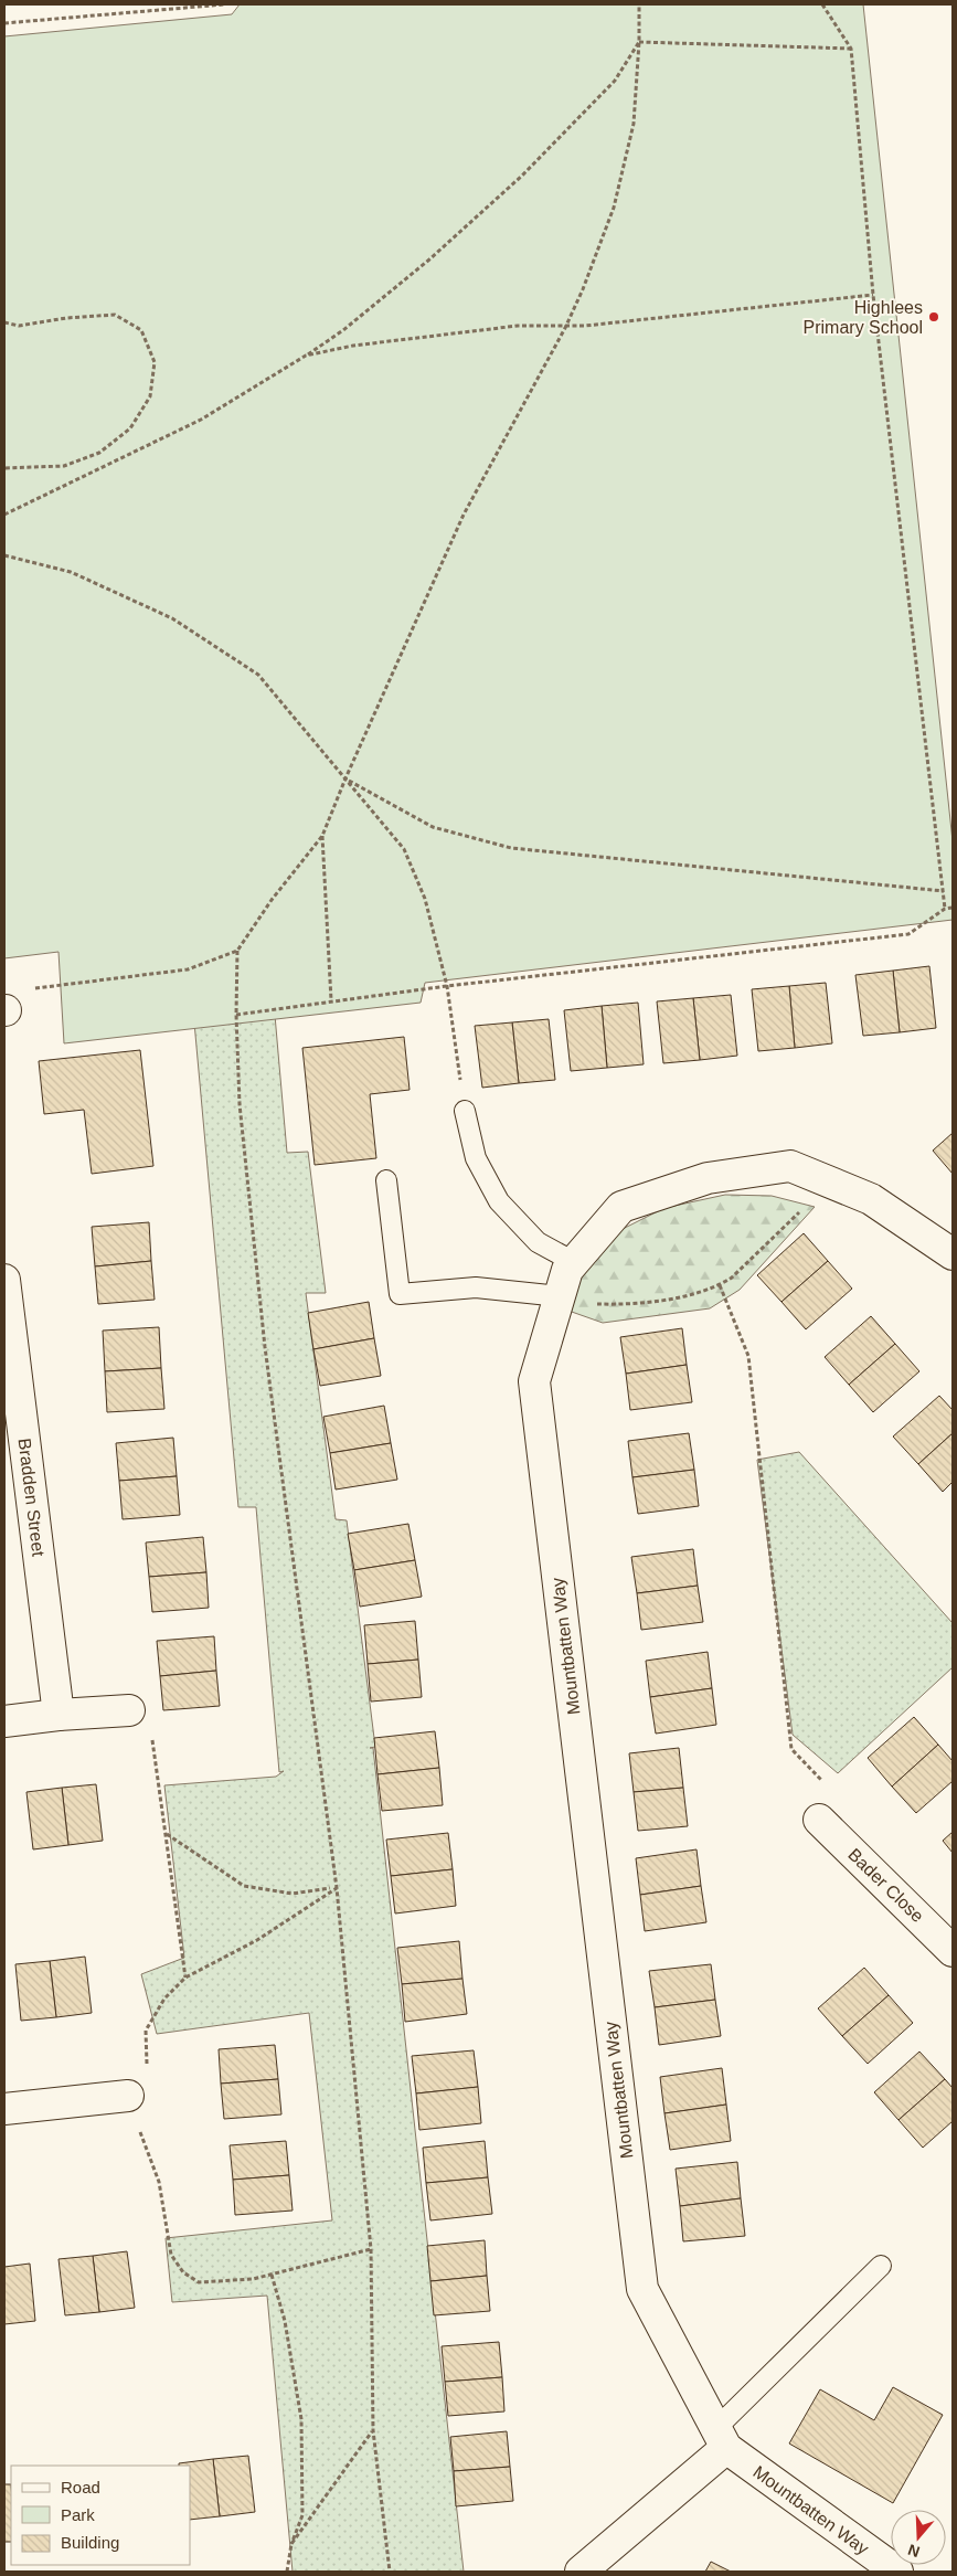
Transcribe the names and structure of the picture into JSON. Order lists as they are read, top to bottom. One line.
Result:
{"streets":{"street":["Bradden Street","Mountbatten Way","Bader Close"]},"places":["Highlees Primary School"],"legend":["Road","Park","Building"],"north":"bottom"}
